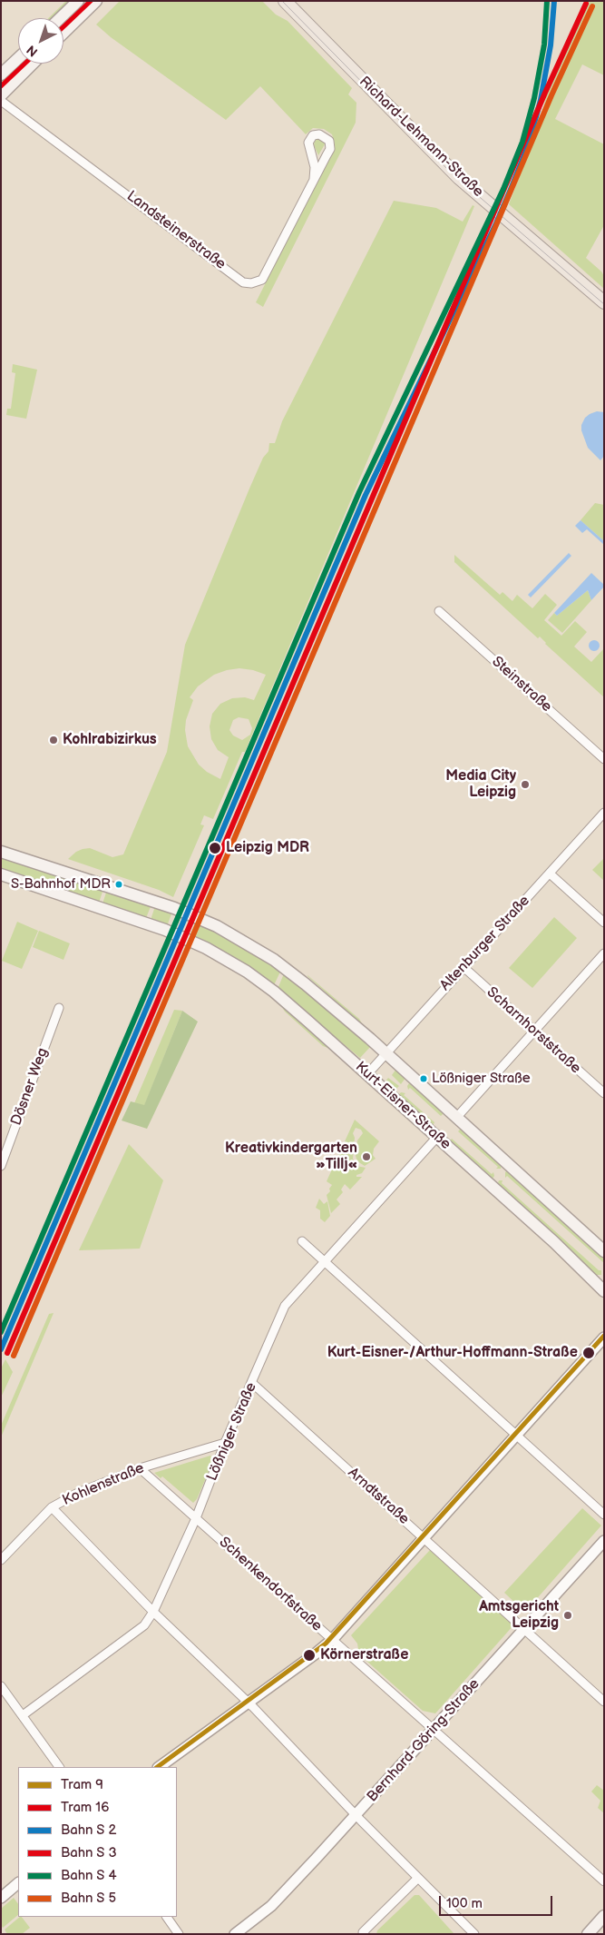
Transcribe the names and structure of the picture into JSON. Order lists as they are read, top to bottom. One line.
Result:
{"streets":{"main road":["Richard-Lehmann-Straße","Kurt-Eisner-Straße"],"street":["Landsteinerstraße","Steinstraße","Altenburger Straße","Scharnhorststraße","Dösner Weg","Lößniger Straße","Kohlenstraße","Arndtstraße","Schenkendorfstraße","Bernhard-Göring-Straße"]},"crossings":[["Altenburger Straße","Scharnhorststraße"],["Altenburger Straße","Kurt-Eisner-Straße"],["Kurt-Eisner-Straße","Lößniger Straße"],["Lößniger Straße","Kohlenstraße"],["Lößniger Straße","Arndtstraße"],["Lößniger Straße","Schenkendorfstraße"],["Kohlenstraße","Schenkendorfstraße"],["Arndtstraße","Bernhard-Göring-Straße"],["Schenkendorfstraße","Bernhard-Göring-Straße"]],"places":["Kohlrabizirkus","Media City Leipzig","Leipzig MDR","S-Bahnhof MDR","Lößniger Straße","Kreativkindergarten »Tillj«","Kurt-Eisner-/Arthur-Hoffmann-Straße","Amtsgericht Leipzig","Körnerstraße"],"lines":["tram line 16","tram line 9"],"legend":["Tram 9","Tram 16","Bahn S 2","Bahn S 3","Bahn S 4","Bahn S 5"],"scale_bar":"100 m","north":"bottom left"}
